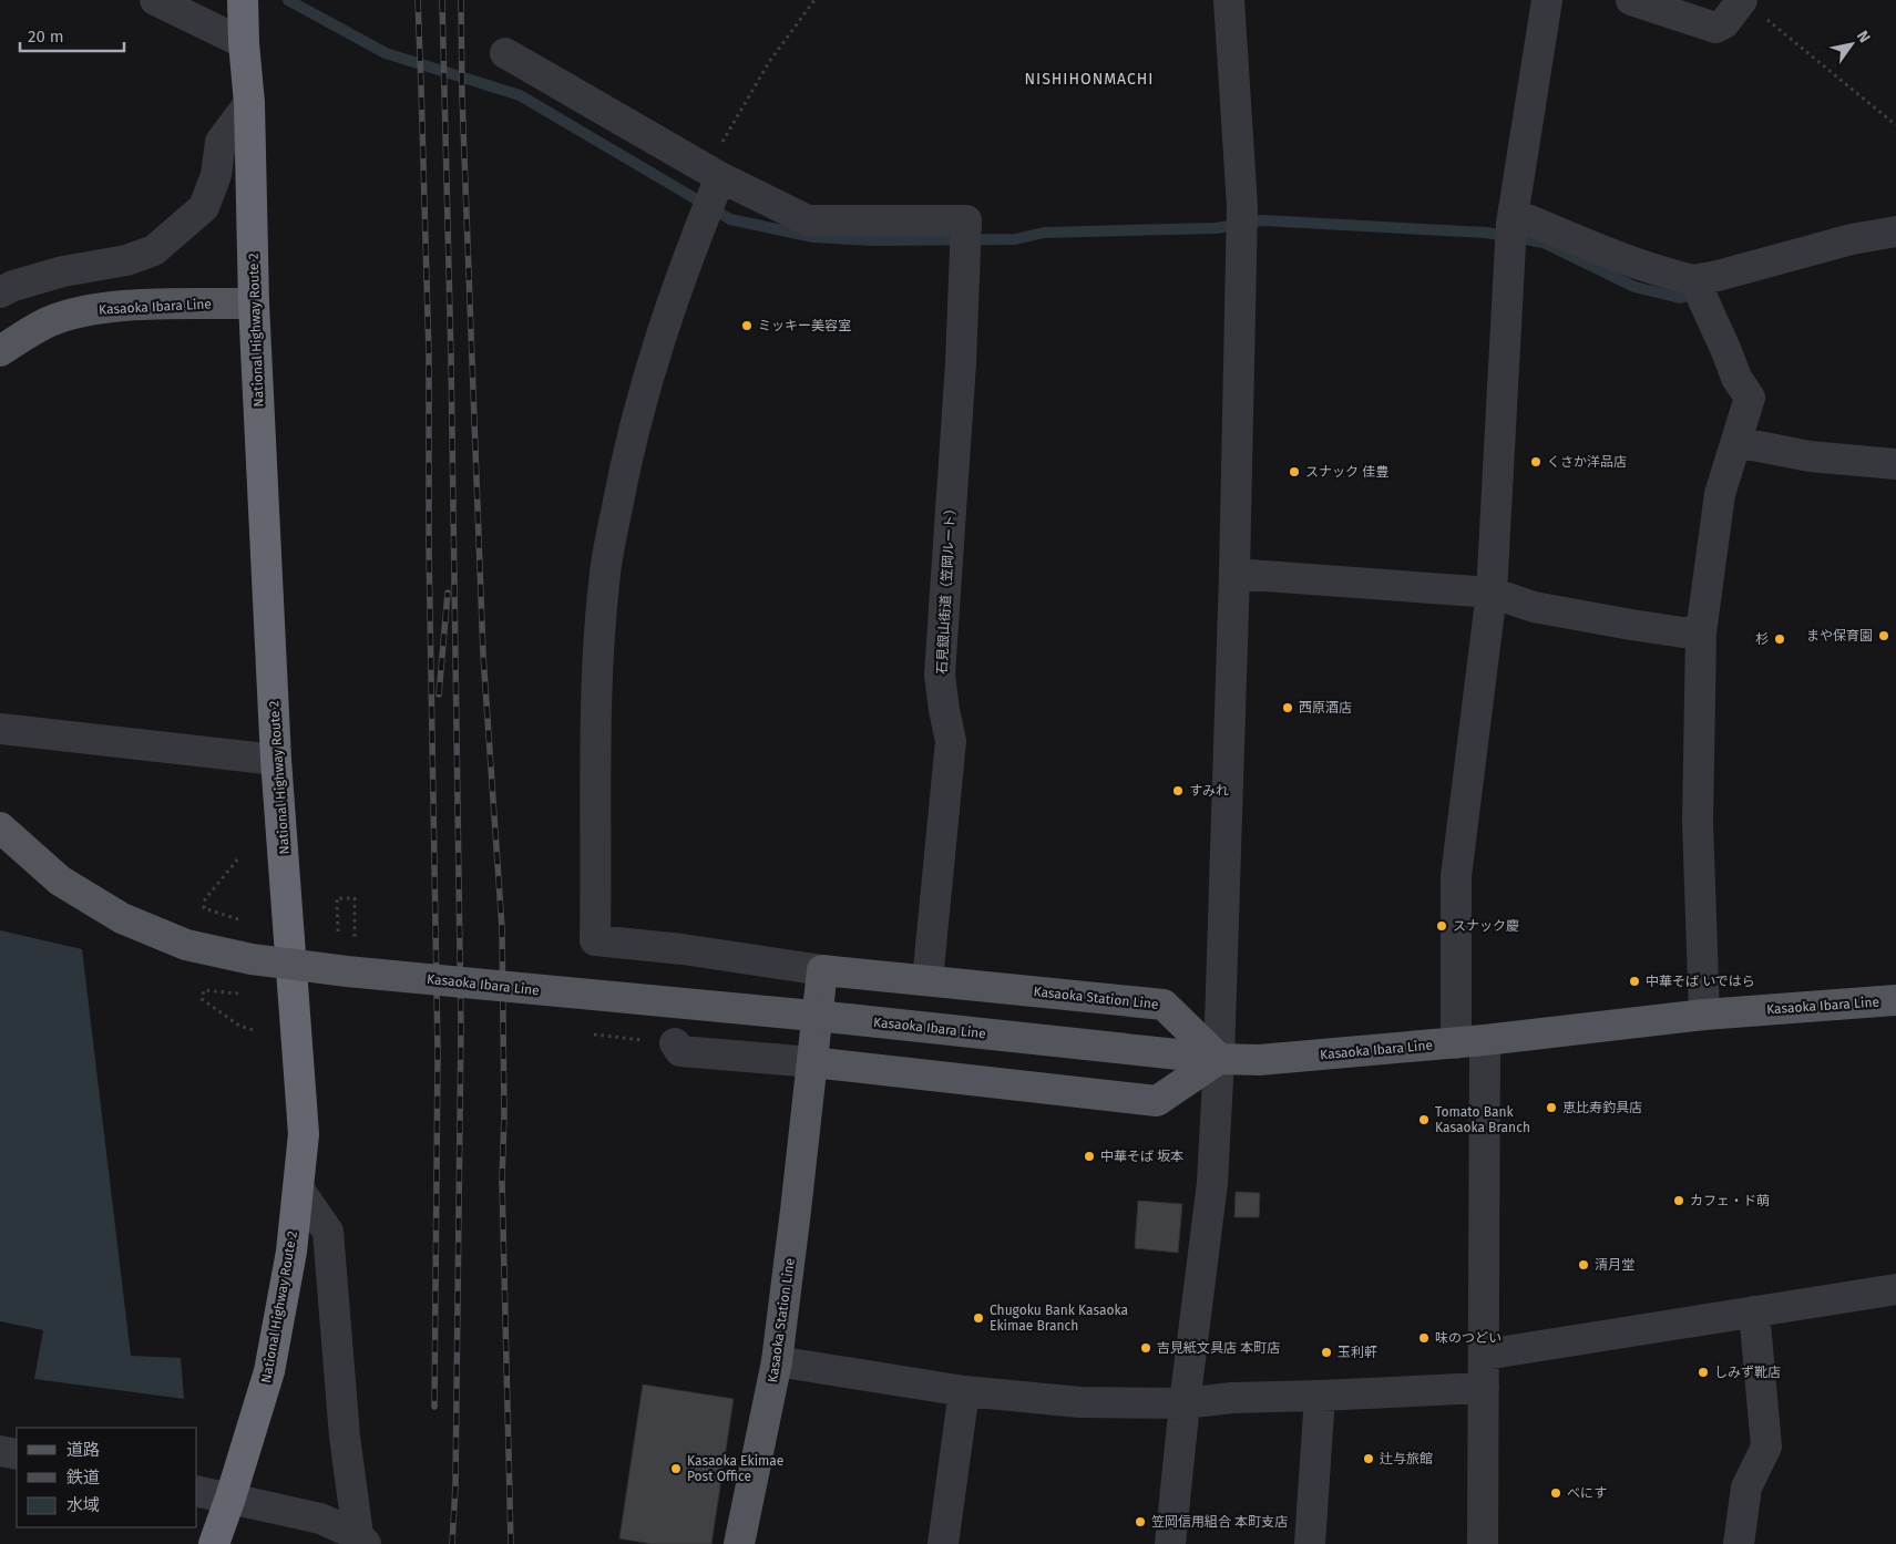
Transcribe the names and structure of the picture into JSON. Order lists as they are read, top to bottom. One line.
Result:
{"streets":{"highway":["National Highway Route 2"],"main road":["Kasaoka Ibara Line","Kasaoka Station Line"],"street":["石見銀山街道（笠岡ルート）"]},"crossings":[["Kasaoka Ibara Line","National Highway Route 2"],["Kasaoka Ibara Line","Kasaoka Station Line"],["石見銀山街道（笠岡ルート）","Kasaoka Station Line"]],"districts":["NISHIHONMACHI"],"places":["ミッキー美容室","くさか洋品店","スナック 佳豊","まや保育園","杉","西原酒店","すみれ","スナック慶","中華そば いではら","恵比寿釣具店","Tomato Bank Kasaoka Branch","中華そば 坂本","カフェ・ド萌","清月堂","Chugoku Bank Kasaoka Ekimae Branch","味のつどい","吉見紙文具店 本町店","玉利軒","しみず靴店","辻与旅館","Kasaoka Ekimae Post Office","べにす","笠岡信用組合 本町支店"],"legend":["道路","鉄道","水域"],"scale_bar":"20 m","north":"top right"}
